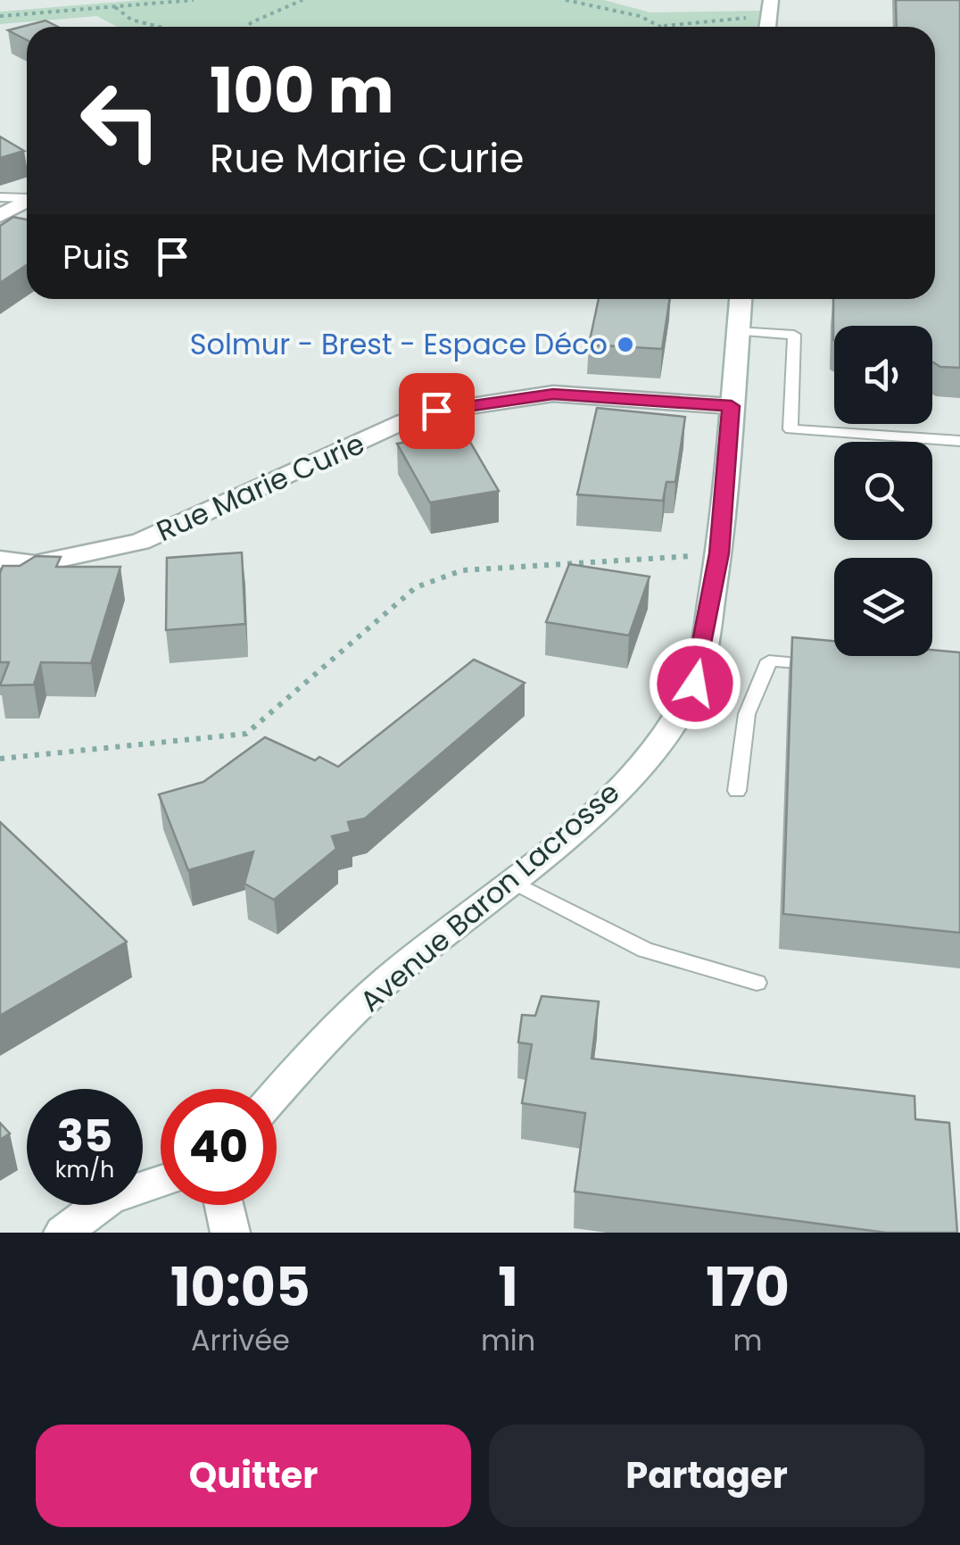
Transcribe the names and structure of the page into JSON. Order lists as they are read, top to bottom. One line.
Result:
{"streets":{"street":["Rue Marie Curie","Avenue Baron Lacrosse"]},"crossings":[["Rue Marie Curie","Avenue Baron Lacrosse"]],"places":["Solmur - Brest - Espace Déco"],"page":{"turn":["100 m","Rue Marie Curie"],"then":"Puis","speed":"35 km/h","limit":"40","eta":["10:05","Arrivée","1","min","170","m"],"buttons":["Quitter","Partager"]}}
